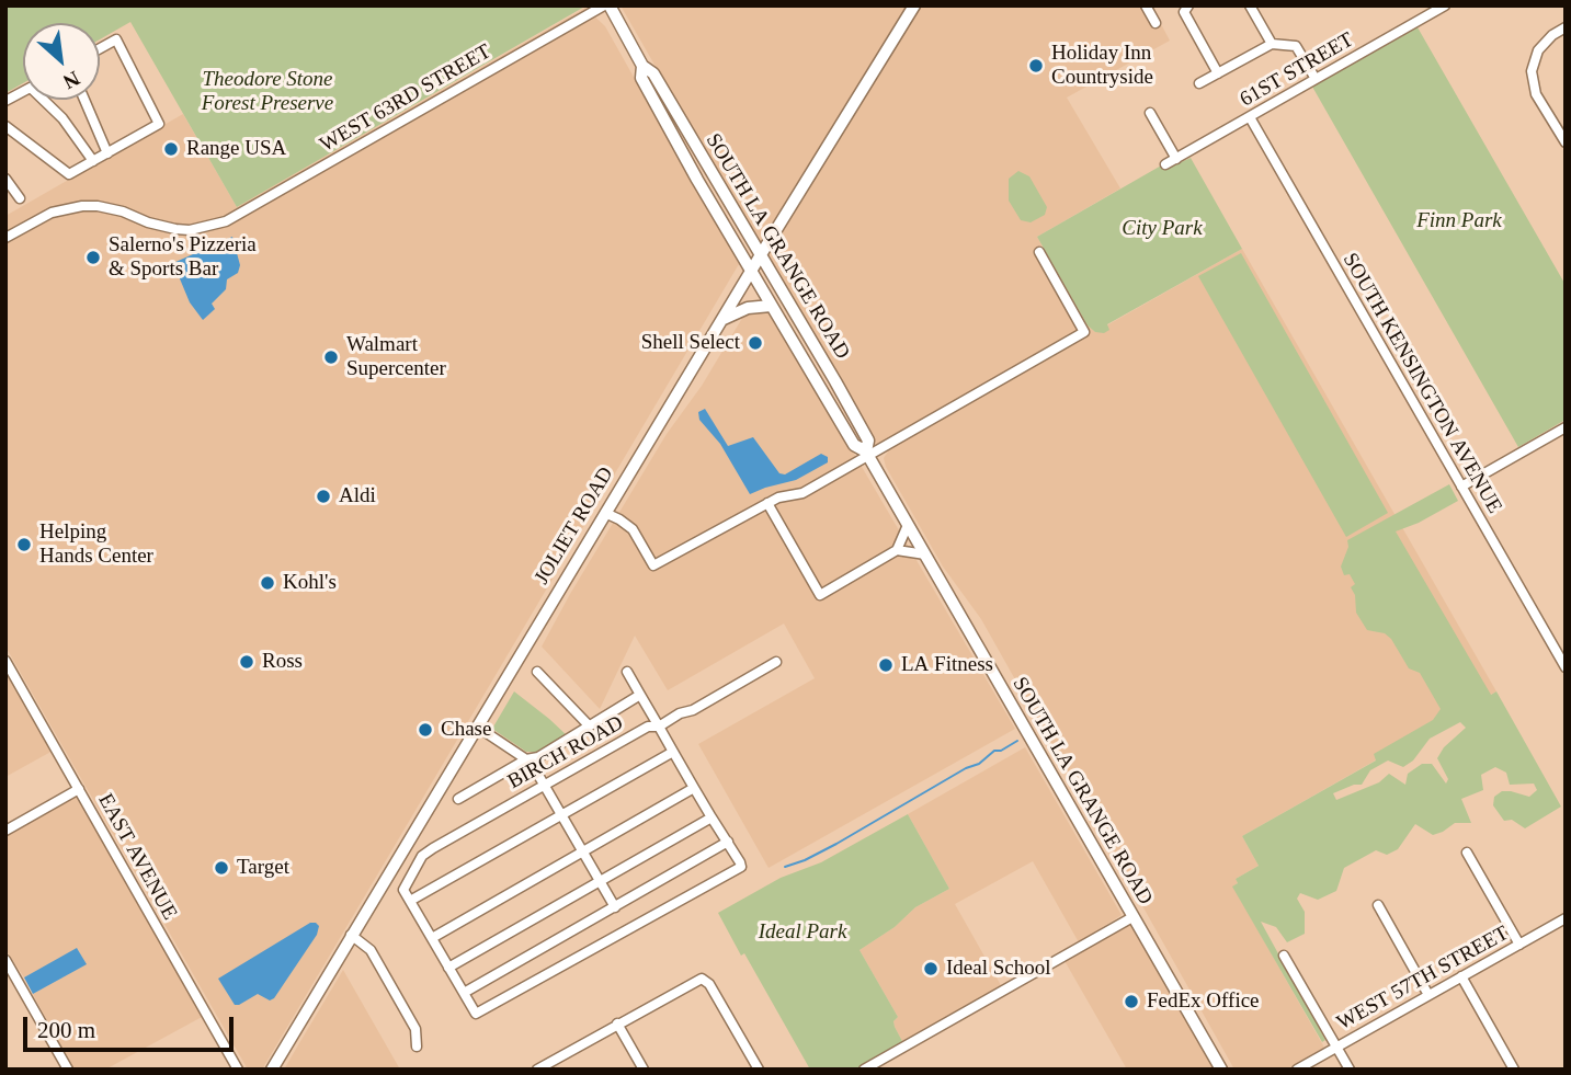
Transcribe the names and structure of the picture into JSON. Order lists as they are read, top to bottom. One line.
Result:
{"streets":{"main road":["SOUTH LA GRANGE ROAD","JOLIET ROAD"],"street":["61ST STREET","WEST 63RD STREET","SOUTH KENSINGTON AVENUE","BIRCH ROAD","EAST AVENUE","WEST 57TH STREET"]},"crossings":[["61ST STREET","SOUTH KENSINGTON AVENUE"],["WEST 63RD STREET","SOUTH LA GRANGE ROAD"],["SOUTH LA GRANGE ROAD","JOLIET ROAD"]],"parks":["Theodore Stone Forest Preserve","Finn Park","City Park","Ideal Park"],"places":["Holiday Inn Countryside","Range USA","Salerno's Pizzeria & Sports Bar","Shell Select","Walmart Supercenter","Aldi","Helping Hands Center","Kohl's","Ross","LA Fitness","Chase","Target","Ideal School","FedEx Office"],"scale_bar":"200 m","north":"bottom right"}
